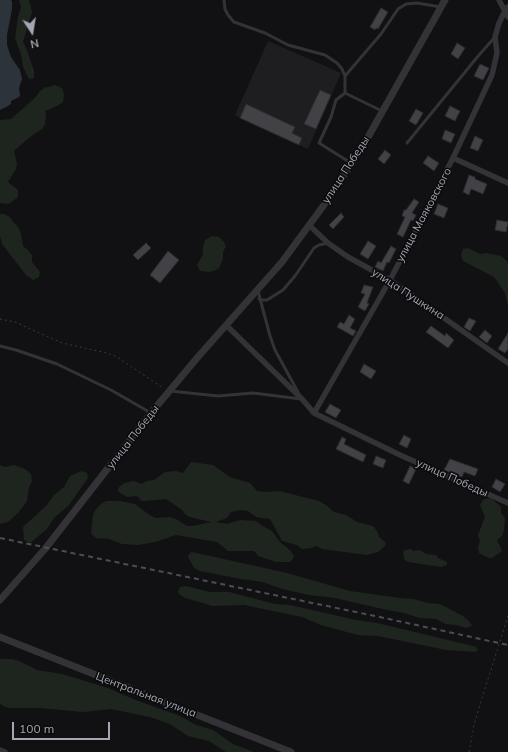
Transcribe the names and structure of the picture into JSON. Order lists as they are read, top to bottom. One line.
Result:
{"streets":{"street":["улица Победы","улица Маяковского","улица Пушкина","Центральная улица"]},"crossings":[["улица Победы","улица Маяковского"],["улица Победы","улица Пушкина"],["улица Маяковского","улица Пушкина"]],"scale_bar":"100 m","north":"bottom"}
